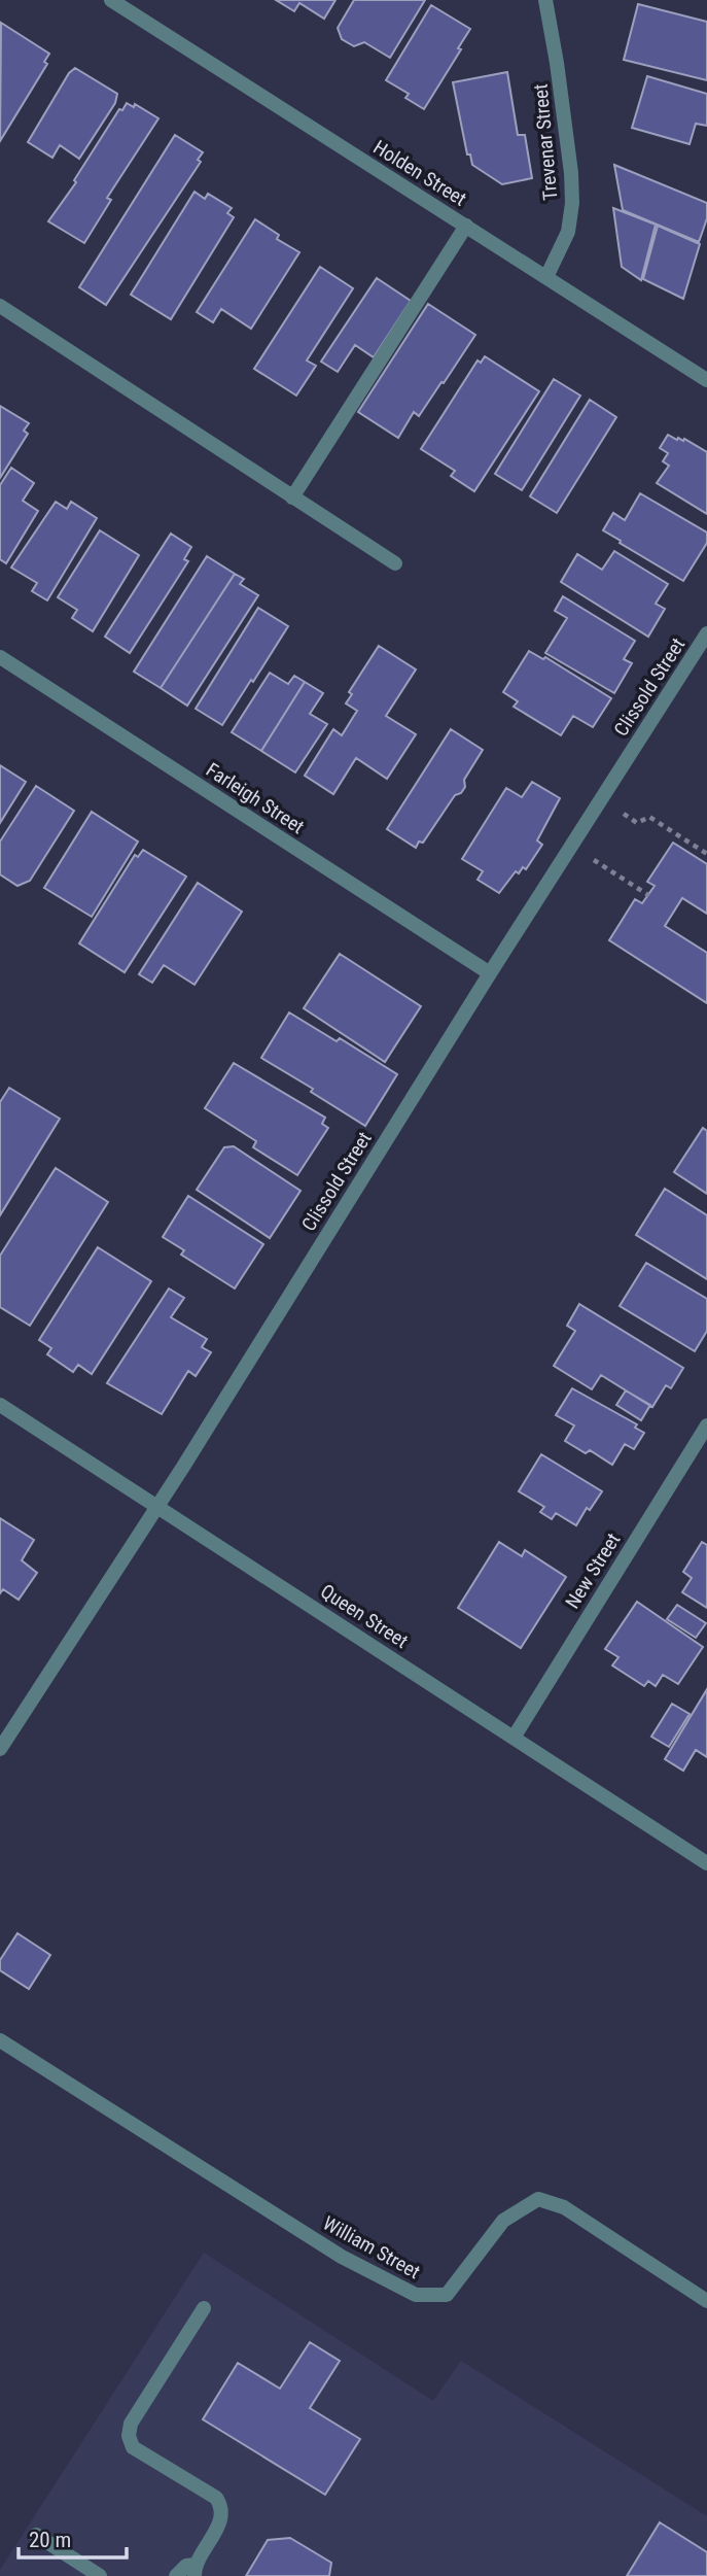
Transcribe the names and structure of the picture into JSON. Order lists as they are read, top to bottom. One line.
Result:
{"streets":{"street":["Trevenar Street","Holden Street","Clissold Street","Farleigh Street","New Street","Queen Street","William Street"]},"crossings":[["Trevenar Street","Holden Street"],["Clissold Street","Farleigh Street"],["Clissold Street","Queen Street"],["New Street","Queen Street"]],"scale_bar":"20 m"}
